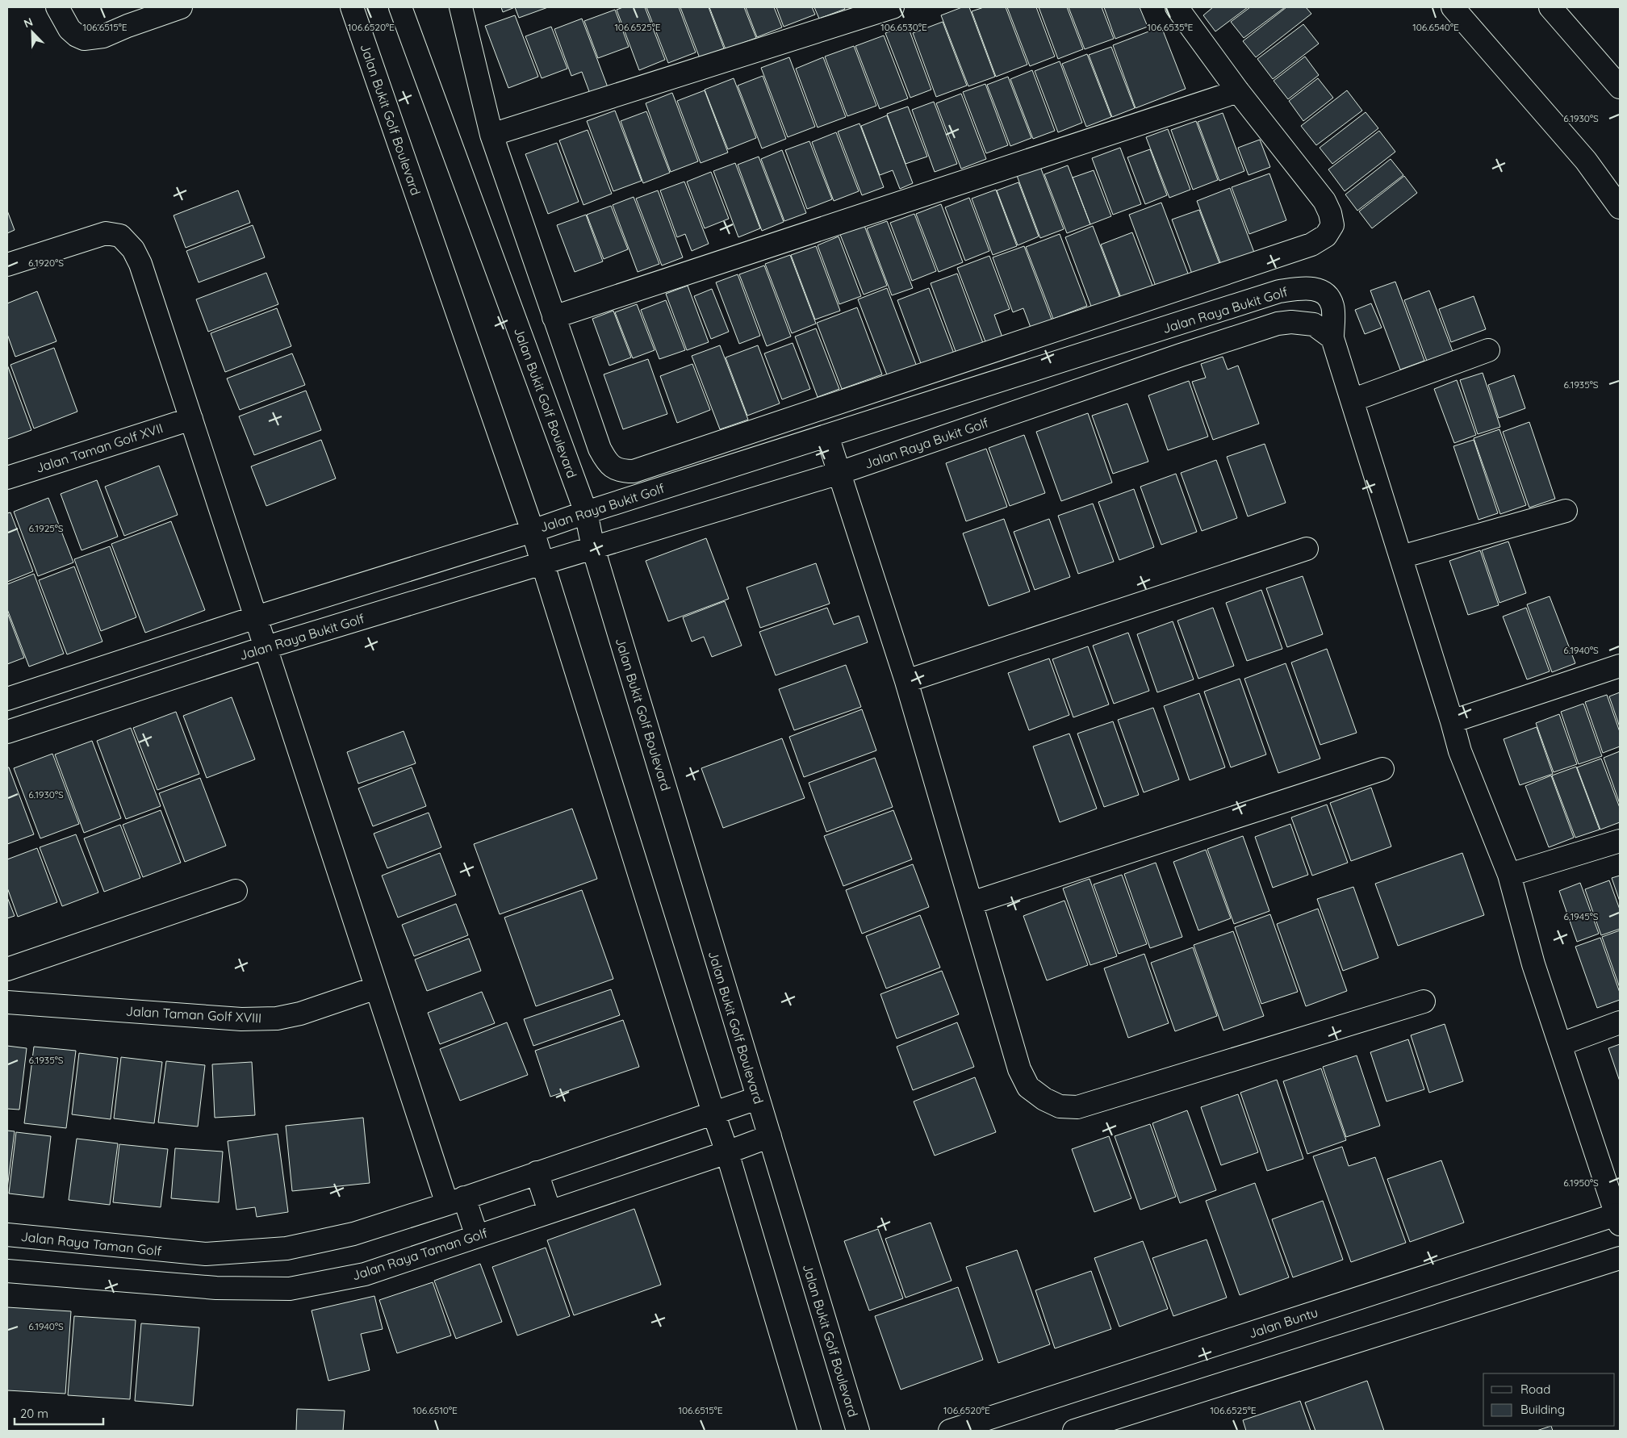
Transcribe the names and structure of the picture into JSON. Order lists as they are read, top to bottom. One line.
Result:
{"streets":{"main road":["Jalan Bukit Golf Boulevard","Jalan Raya Bukit Golf","Jalan Taman Golf XVII","Jalan Taman Golf XVIII","Jalan Raya Taman Golf","Jalan Buntu"]},"crossings":[["Jalan Bukit Golf Boulevard","Jalan Raya Bukit Golf"],["Jalan Bukit Golf Boulevard","Jalan Raya Taman Golf"]],"legend":["Road","Building"],"scale_bar":"20 m","north":"top left","coordinates":["106.6515°E","106.6520°E","106.6525°E","106.6530°E","106.6535°E","106.6540°E","6.1930°S","6.1920°S","6.1935°S","6.1925°S","6.1940°S","6.1945°S","6.1950°S","106.6510°E"]}
